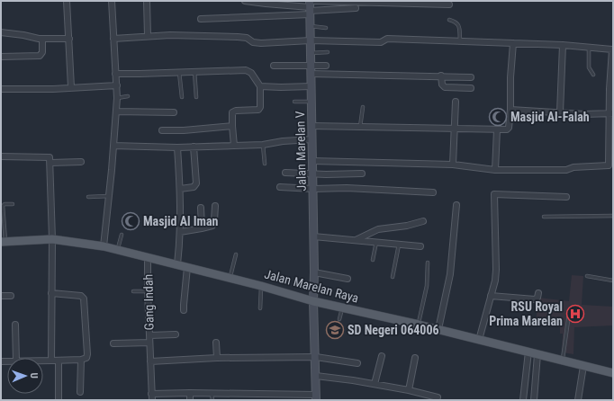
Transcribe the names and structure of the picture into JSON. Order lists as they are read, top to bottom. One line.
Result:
{"streets":{"main road":["Jalan Marelan Raya"],"street":["Jalan Marelan V","Gang Indah"]},"crossings":[["Jalan Marelan V","Jalan Marelan Raya"],["Jalan Marelan Raya","Gang Indah"]],"places":{"mosque":["Masjid Al-Falah","Masjid Al Iman"],"hospital":["RSU Royal Prima Marelan"],"school or university":["SD Negeri 064006"]},"north":"right"}
